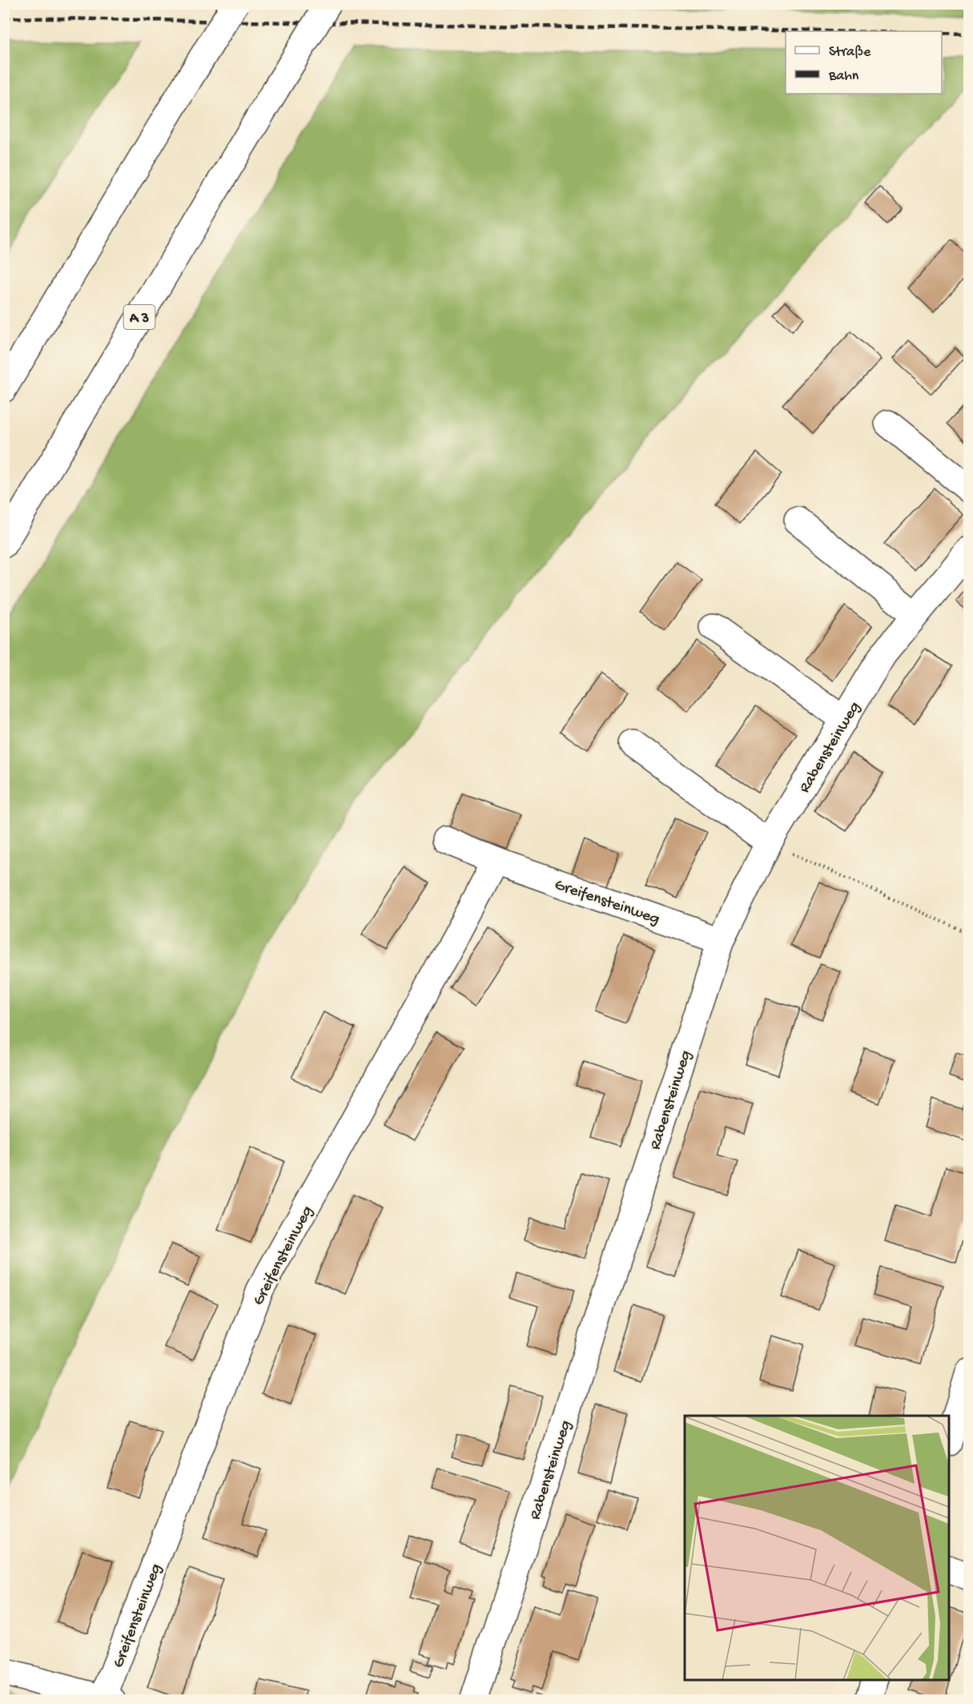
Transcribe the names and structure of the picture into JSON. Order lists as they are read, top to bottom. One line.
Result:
{"streets":{"main road":["A 3","Rabensteinweg","Greifensteinweg"]},"crossings":[["Rabensteinweg","Greifensteinweg"]],"legend":["Straße","Bahn"]}
